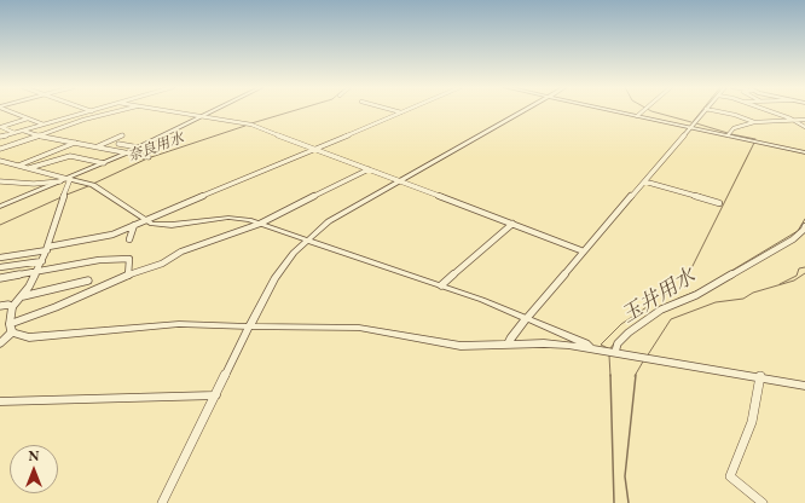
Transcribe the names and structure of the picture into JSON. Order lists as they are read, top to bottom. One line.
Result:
{"water":["奈良用水","玉井用水"],"north":"top"}
